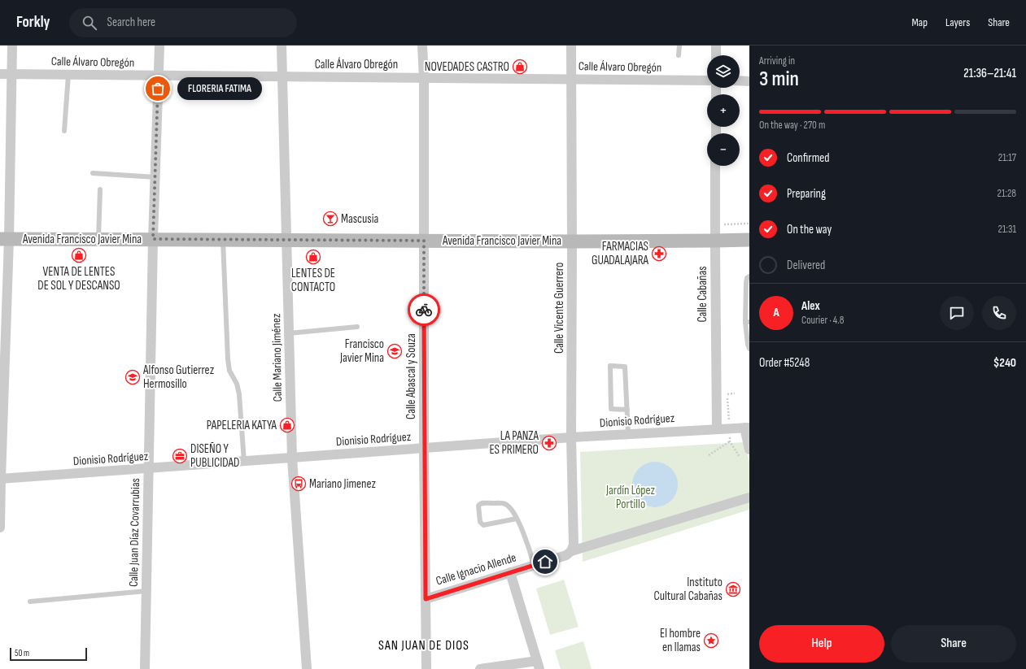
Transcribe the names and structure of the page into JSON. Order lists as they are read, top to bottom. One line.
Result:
{"streets":{"main road":["Avenida Francisco Javier Mina"],"street":["Calle Álvaro Obregón","Calle Cabañas","Calle Vicente Guerrero","Calle Mariano Jiménez","Calle Abascal y Souza","Dionisio Rodríguez","Calle Juan Díaz Covarrubias","Calle Ignacio Allende"]},"crossings":[["Calle Álvaro Obregón","Calle Vicente Guerrero"],["Calle Álvaro Obregón","Calle Mariano Jiménez"],["Calle Álvaro Obregón","Calle Abascal y Souza"],["Calle Álvaro Obregón","Calle Juan Díaz Covarrubias"],["Avenida Francisco Javier Mina","Calle Cabañas"],["Avenida Francisco Javier Mina","Calle Vicente Guerrero"],["Avenida Francisco Javier Mina","Calle Mariano Jiménez"],["Avenida Francisco Javier Mina","Calle Abascal y Souza"],["Avenida Francisco Javier Mina","Calle Juan Díaz Covarrubias"],["Calle Cabañas","Dionisio Rodríguez"],["Calle Vicente Guerrero","Dionisio Rodríguez"],["Calle Vicente Guerrero","Calle Ignacio Allende"],["Calle Mariano Jiménez","Dionisio Rodríguez"],["Calle Abascal y Souza","Dionisio Rodríguez"],["Calle Abascal y Souza","Calle Ignacio Allende"],["Dionisio Rodríguez","Calle Juan Díaz Covarrubias"]],"districts":["SAN JUAN DE DIOS"],"parks":["Jardín López Portillo"],"places":{"shop":["NOVEDADES CASTRO","VENTA DE LENTES DE SOL Y DESCANSO","LENTES DE CONTACTO","PAPELERIA KATYA"],"other":["FLORERIA FATIMA"],"bar":["Mascusia"],"pharmacy":["FARMACIAS GUADALAJARA","LA PANZA ES PRIMERO"],"school or university":["Francisco Javier Mina","Alfonso Gutierrez Hermosillo"],"office":["DISEÑO Y PUBLICIDAD"],"bus stop":["Mariano Jimenez"],"museum":["Instituto Cultural Cabañas"],"place":["El hombre en llamas"]},"scale_bar":"50 m","page":{"header":"Forkly","search":"Search here","nav":["Map","Layers","Share"],"heading":["3 min","Arriving in","21:36–21:41"],"panel":["Alex","Courier · 4.8","Order #5248","$240"],"map_buttons":["+","−"],"bubble":"FLORERIA FATIMA","bar":"On the way · 270 m","list":[["Confirmed","21:17"],["Preparing","21:28"],["On the way","21:31"],"Delivered"],"round":"A","buttons":["Help","Share"],"scale":"50 m"}}
